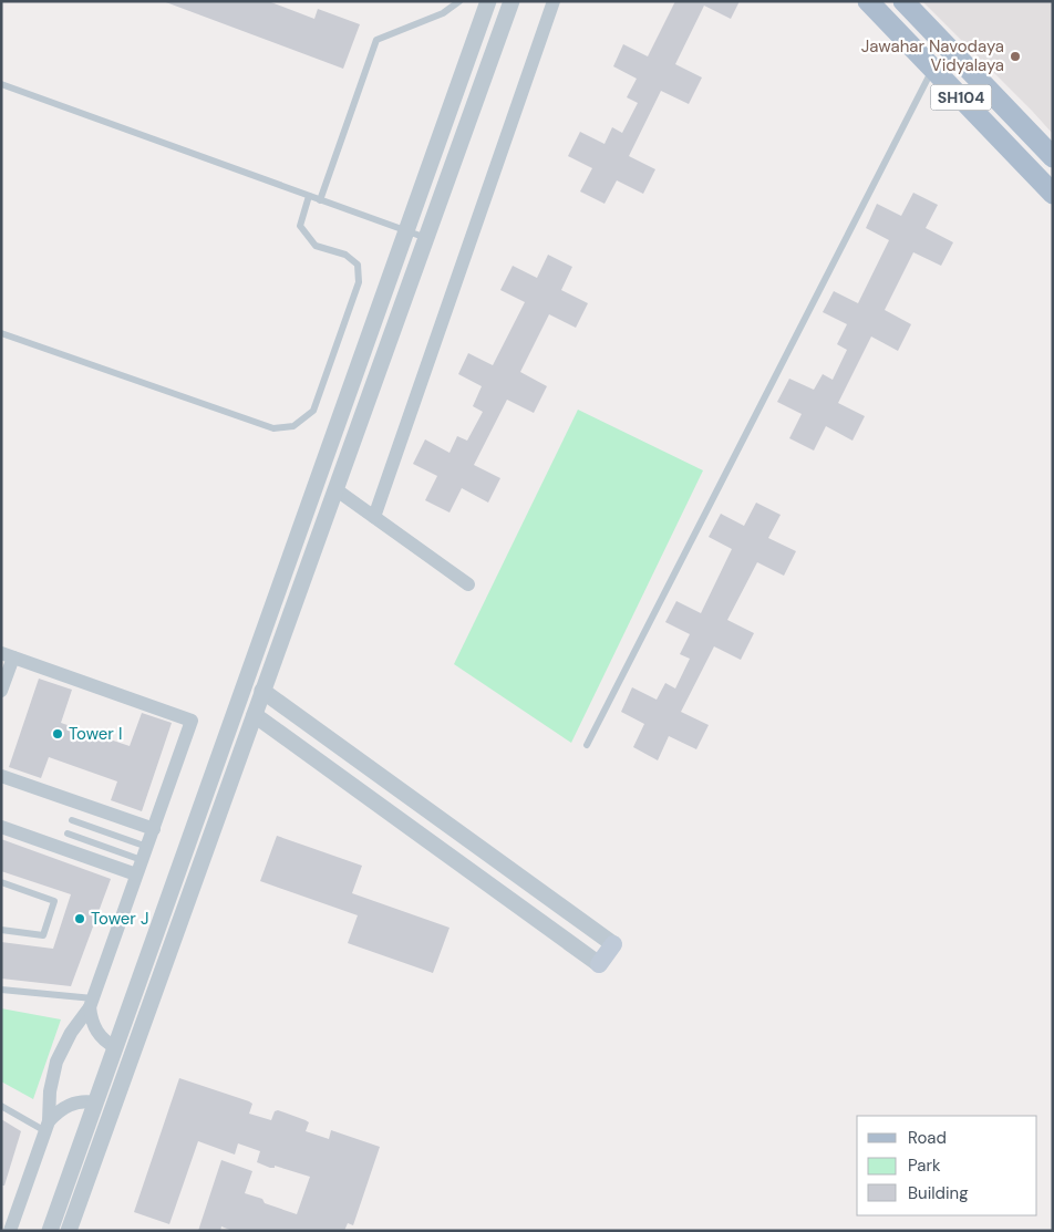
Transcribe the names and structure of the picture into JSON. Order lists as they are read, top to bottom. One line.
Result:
{"streets":{"main road":["SH104"]},"places":["Jawahar Navodaya Vidyalaya","Tower I","Tower J"],"legend":["Road","Park","Building"]}
